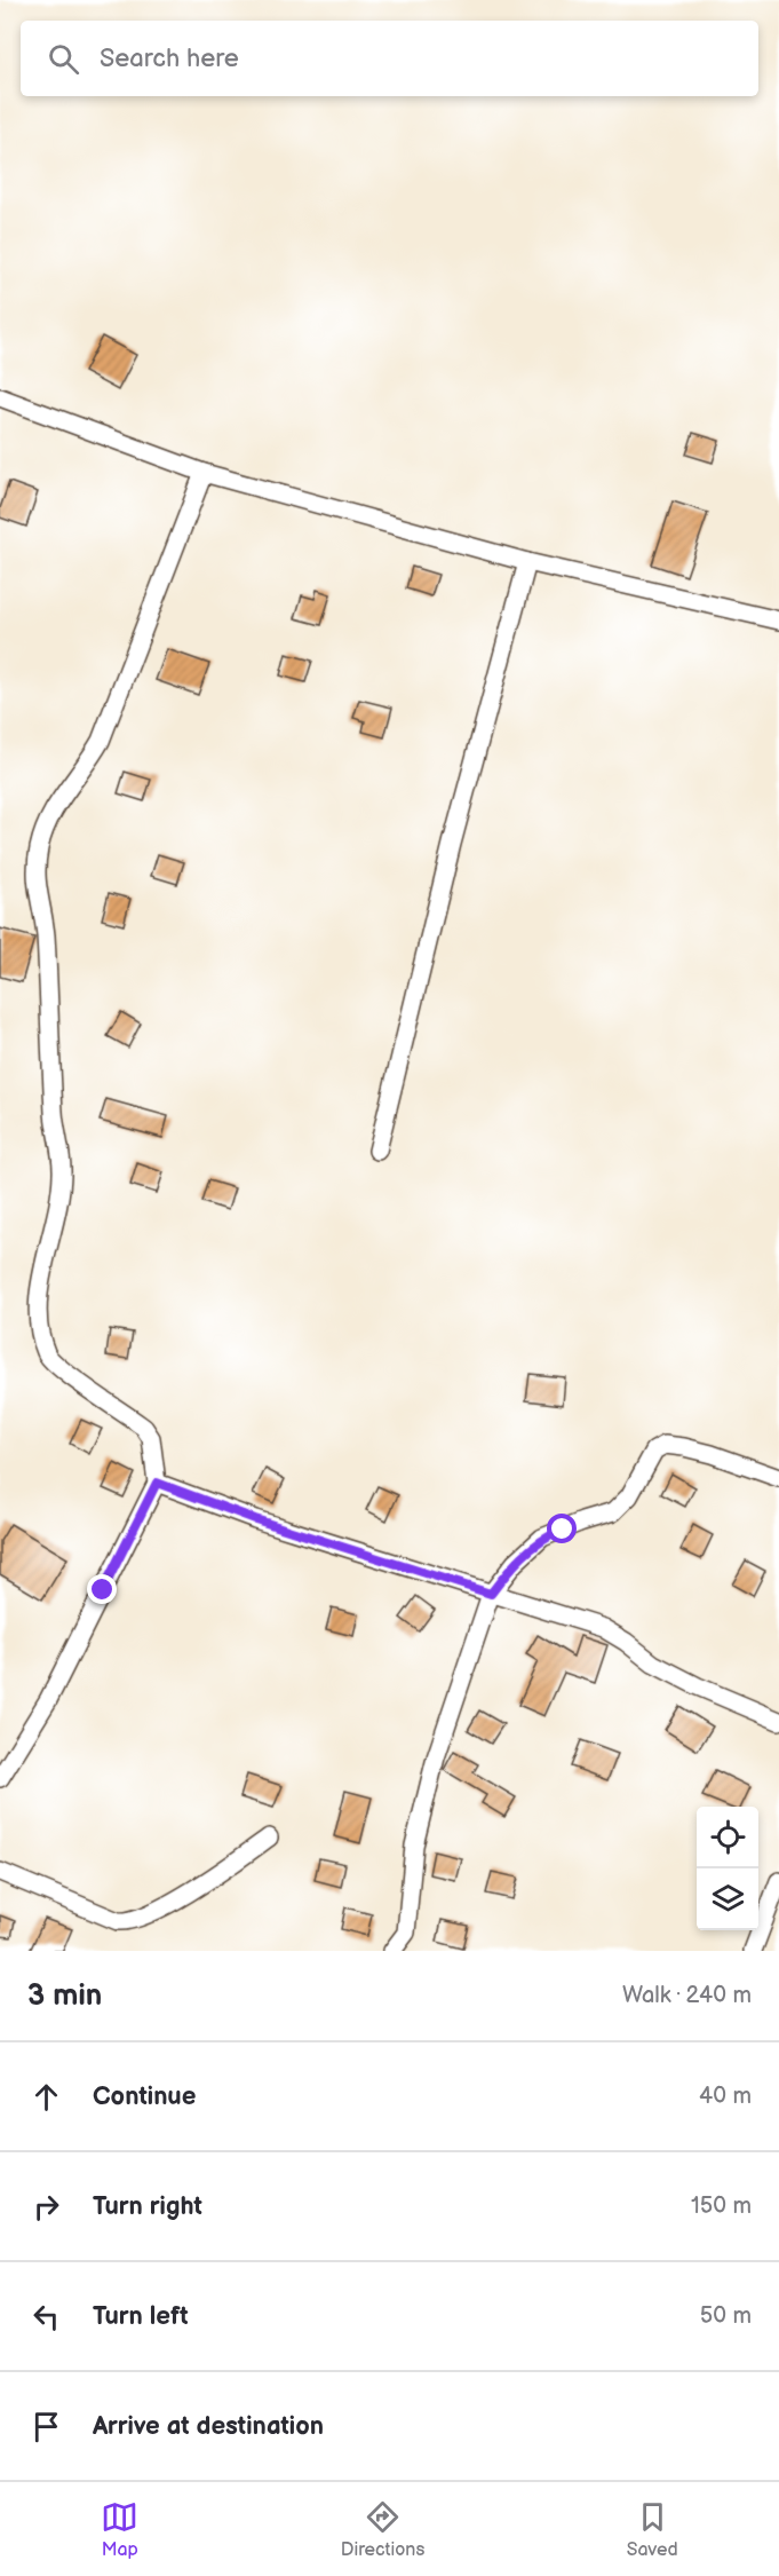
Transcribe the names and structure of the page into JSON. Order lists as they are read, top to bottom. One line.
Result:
{"page":{"search":"Search here","heading":["3 min","Walk · 240 m"],"list":[["Continue","40 m"],["Turn right","150 m"],["Turn left","50 m"],"Arrive at destination"],"nav":["Map","Directions","Saved"]}}
